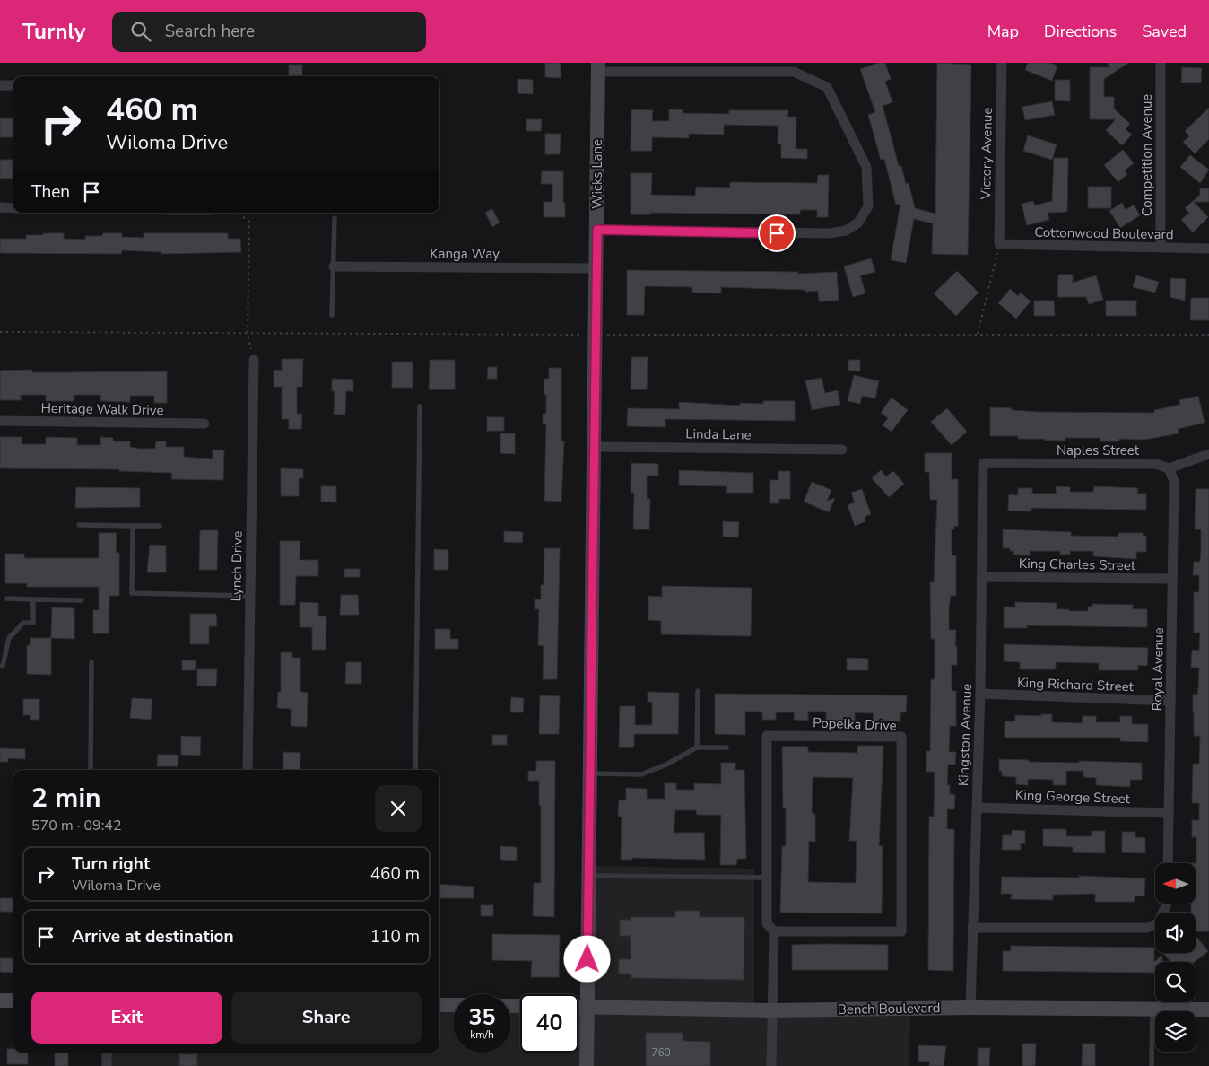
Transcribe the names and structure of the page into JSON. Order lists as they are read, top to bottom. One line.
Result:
{"streets":{"street":["Victory Avenue","Competition Avenue","Wicks Lane","Cottonwood Boulevard","Kanga Way","Heritage Walk Drive","Linda Lane","Naples Street","King Charles Street","Lynch Drive","Royal Avenue","King Richard Street","Popelka Drive","Kingston Avenue","King George Street","Bench Boulevard"]},"crossings":[["Victory Avenue","Cottonwood Boulevard"],["Competition Avenue","Cottonwood Boulevard"],["Wicks Lane","Kanga Way"],["Wicks Lane","Linda Lane"],["Wicks Lane","Bench Boulevard"],["Naples Street","Royal Avenue"],["Naples Street","Kingston Avenue"],["King Charles Street","Royal Avenue"],["King Charles Street","Kingston Avenue"],["Royal Avenue","King Richard Street"],["Royal Avenue","King George Street"],["King Richard Street","Kingston Avenue"],["Popelka Drive","Bench Boulevard"],["Kingston Avenue","King George Street"],["Kingston Avenue","Bench Boulevard"]],"house_numbers":["760"],"north":"left","page":{"header":"Turnly","search":"Search here","nav":["Map","Directions","Saved"],"turn":["460 m","Wiloma Drive"],"then":"Then","heading":["2 min","570 m · 09:42"],"list":[{"name":"Turn right","note":"Wiloma Drive","value":"460 m"},{"name":"Arrive at destination","value":"110 m"}],"buttons":["Exit","Share"],"speed":"35 km/h","limit":"40"}}
